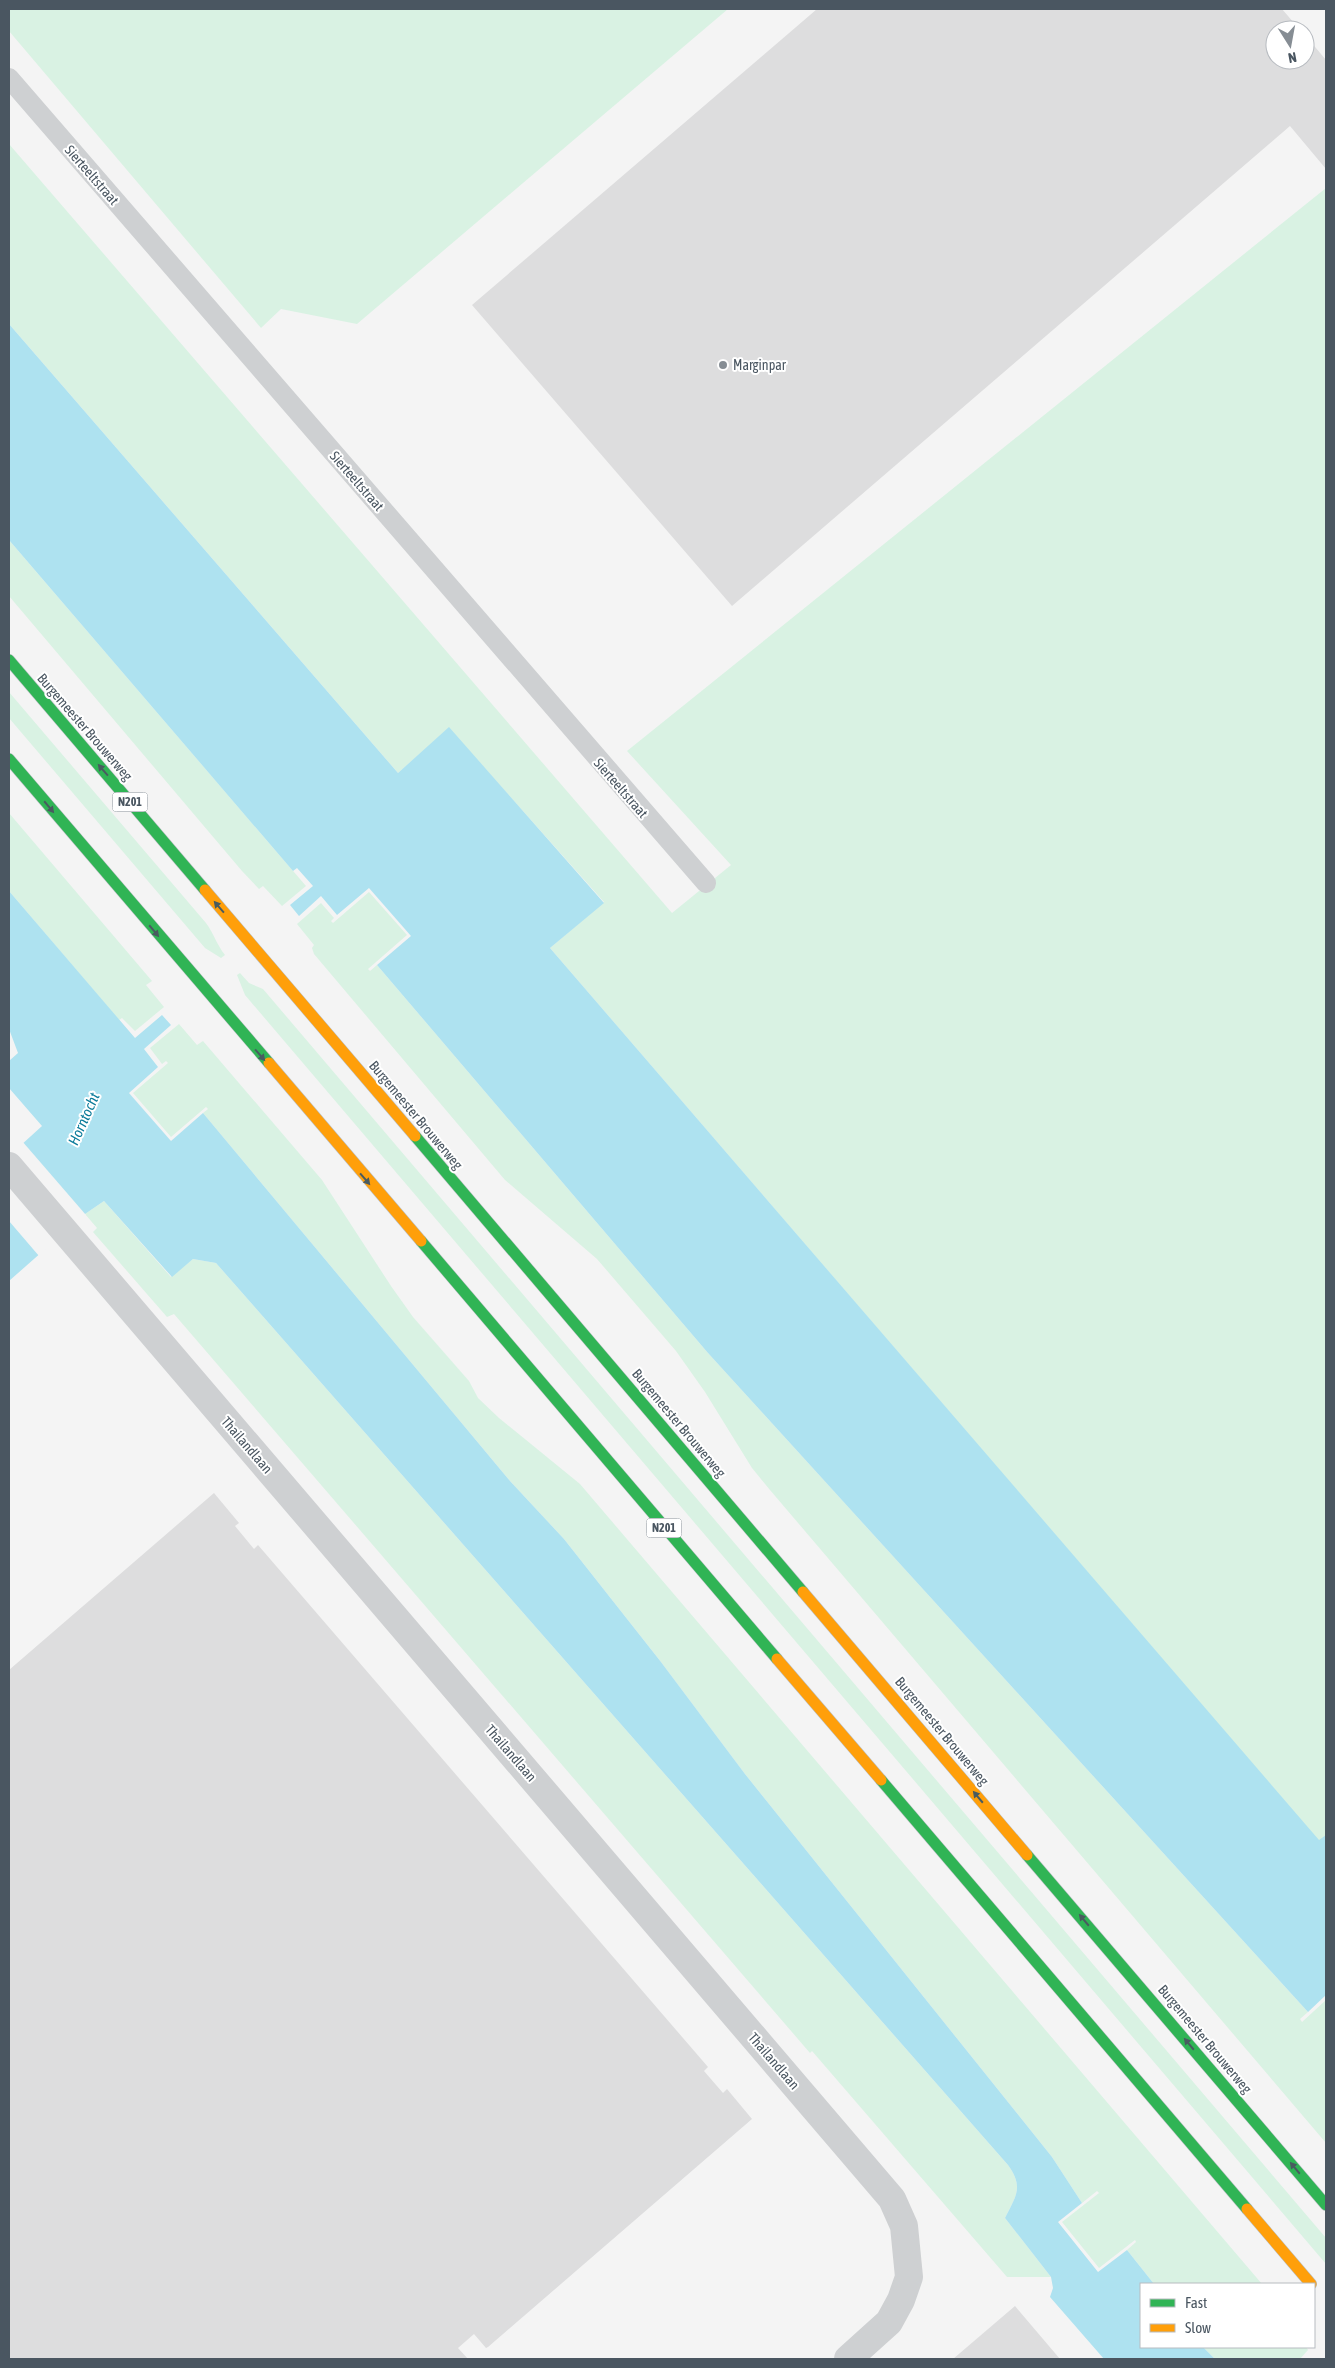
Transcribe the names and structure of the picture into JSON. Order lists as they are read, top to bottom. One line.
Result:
{"streets":{"highway":["Burgemeester Brouwerweg","N201"],"street":["Thailandlaan"],"lane":["Sierteeltstraat"]},"water":["Horntocht"],"places":["Marginpar"],"legend":["Fast","Slow"],"north":"bottom"}
